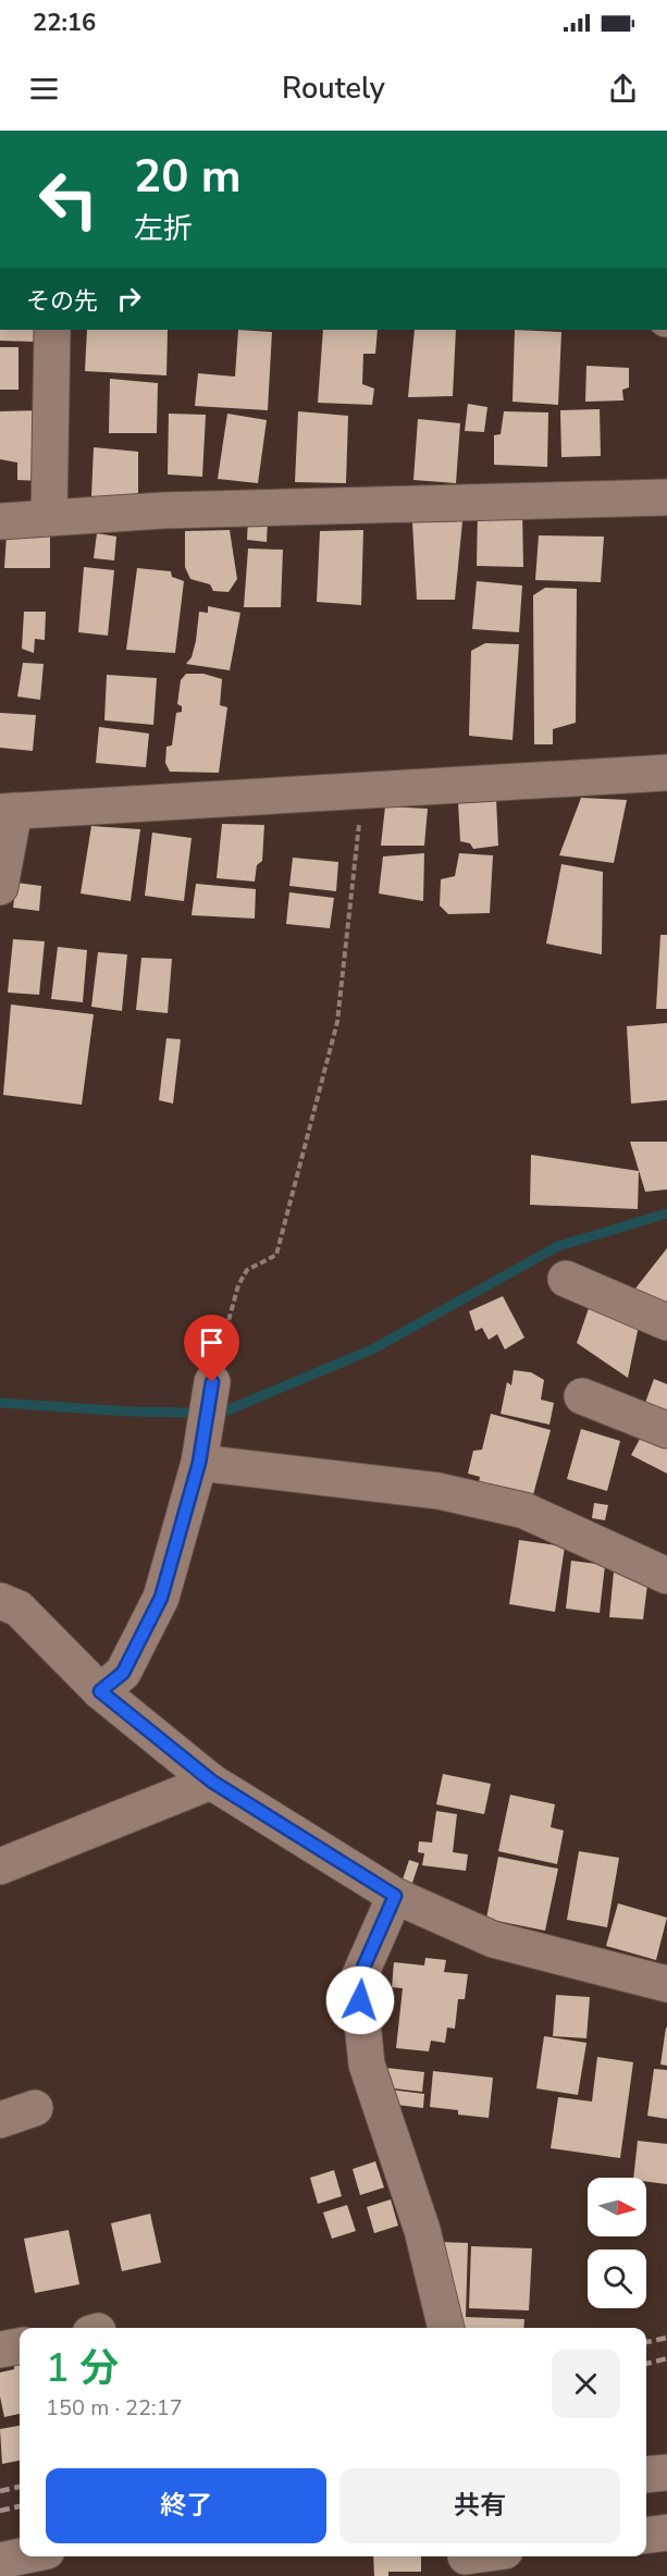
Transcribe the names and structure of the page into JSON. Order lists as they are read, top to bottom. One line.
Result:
{"north":"right","page":{"status":"22:16","header":"Routely","turn":["20 m","左折"],"then":"その先","heading":["1 分","150 m · 22:17"],"buttons":["終了","共有"]}}
